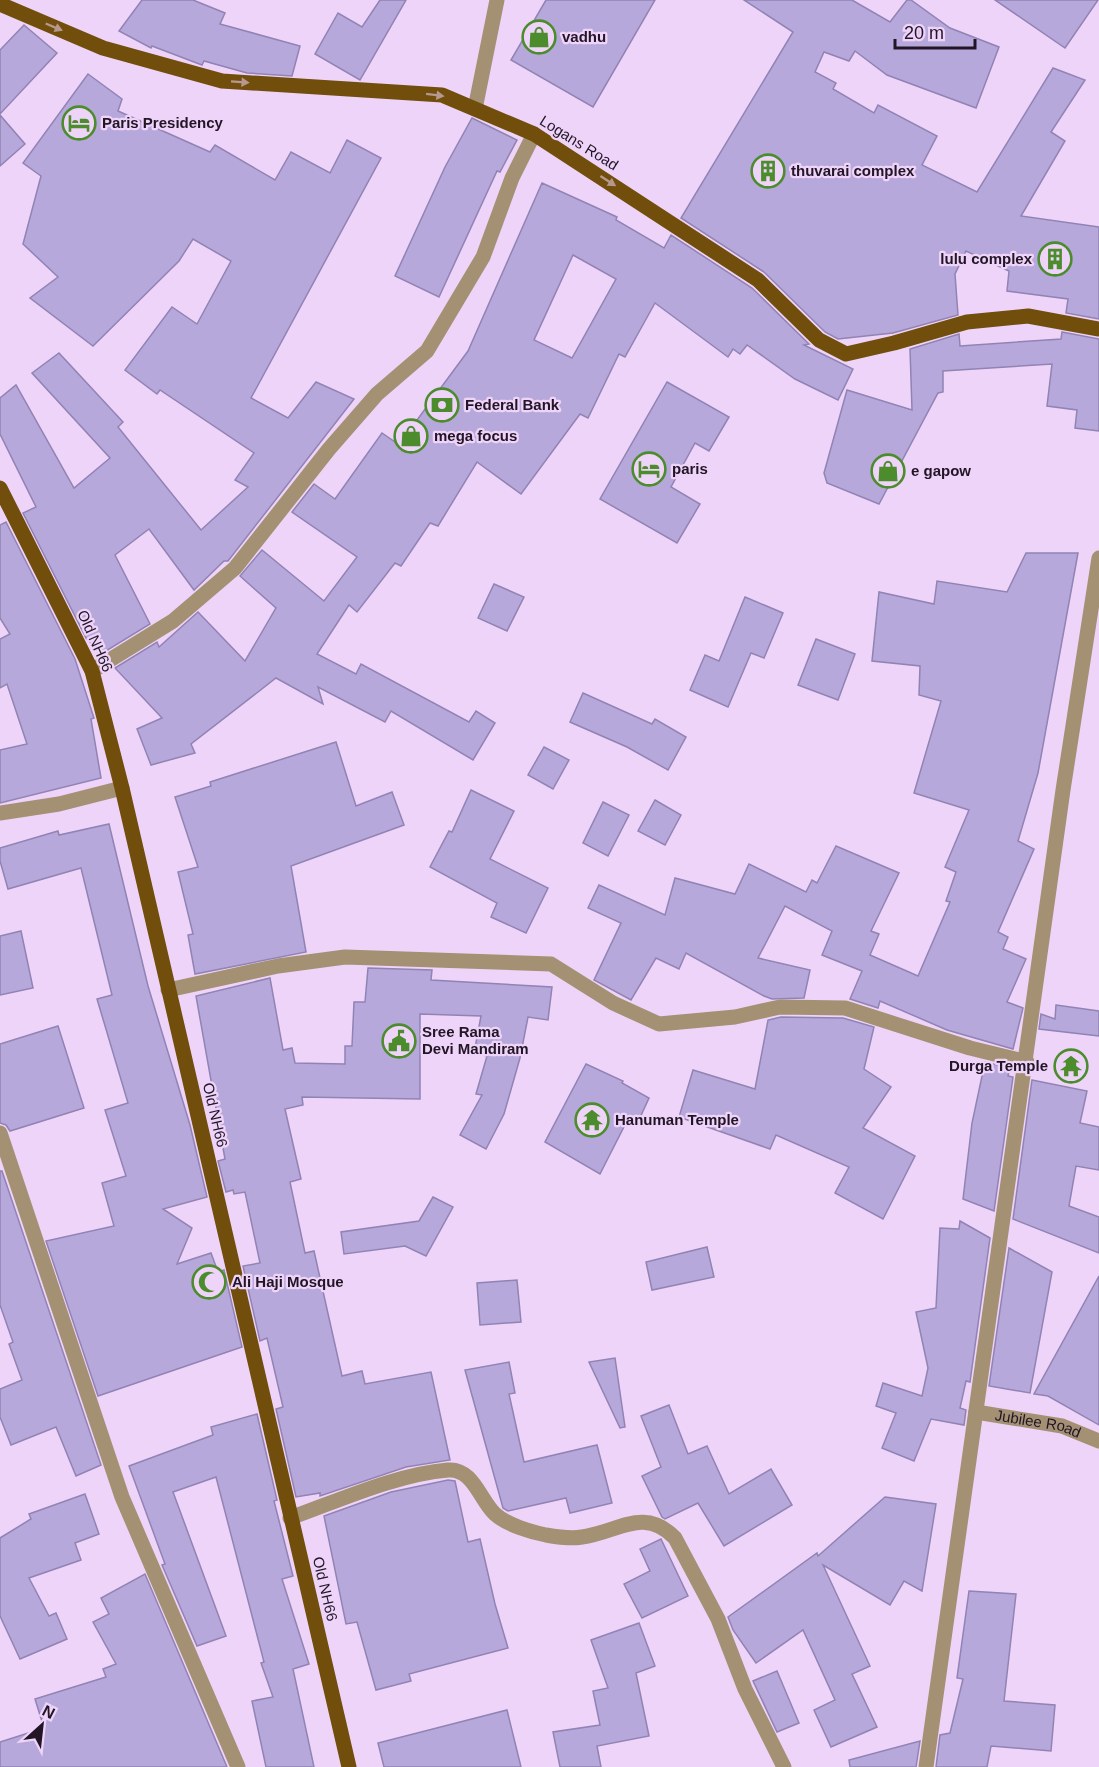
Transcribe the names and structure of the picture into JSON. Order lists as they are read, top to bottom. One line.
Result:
{"streets":{"main road":["Logans Road","Old NH66"],"street":["Jubilee Road"]},"one_way":["Logans Road"],"places":{"shop":["vadhu","mega focus","e gapow"],"hotel":["Paris Presidency","paris"],"building":["thuvarai complex","lulu complex"],"bank":["Federal Bank"],"public building":["Sree Rama Devi Mandiram"],"temple":["Durga Temple","Hanuman Temple"],"mosque":["Ali Haji Mosque"]},"scale_bar":"20 m","north":"top right"}
